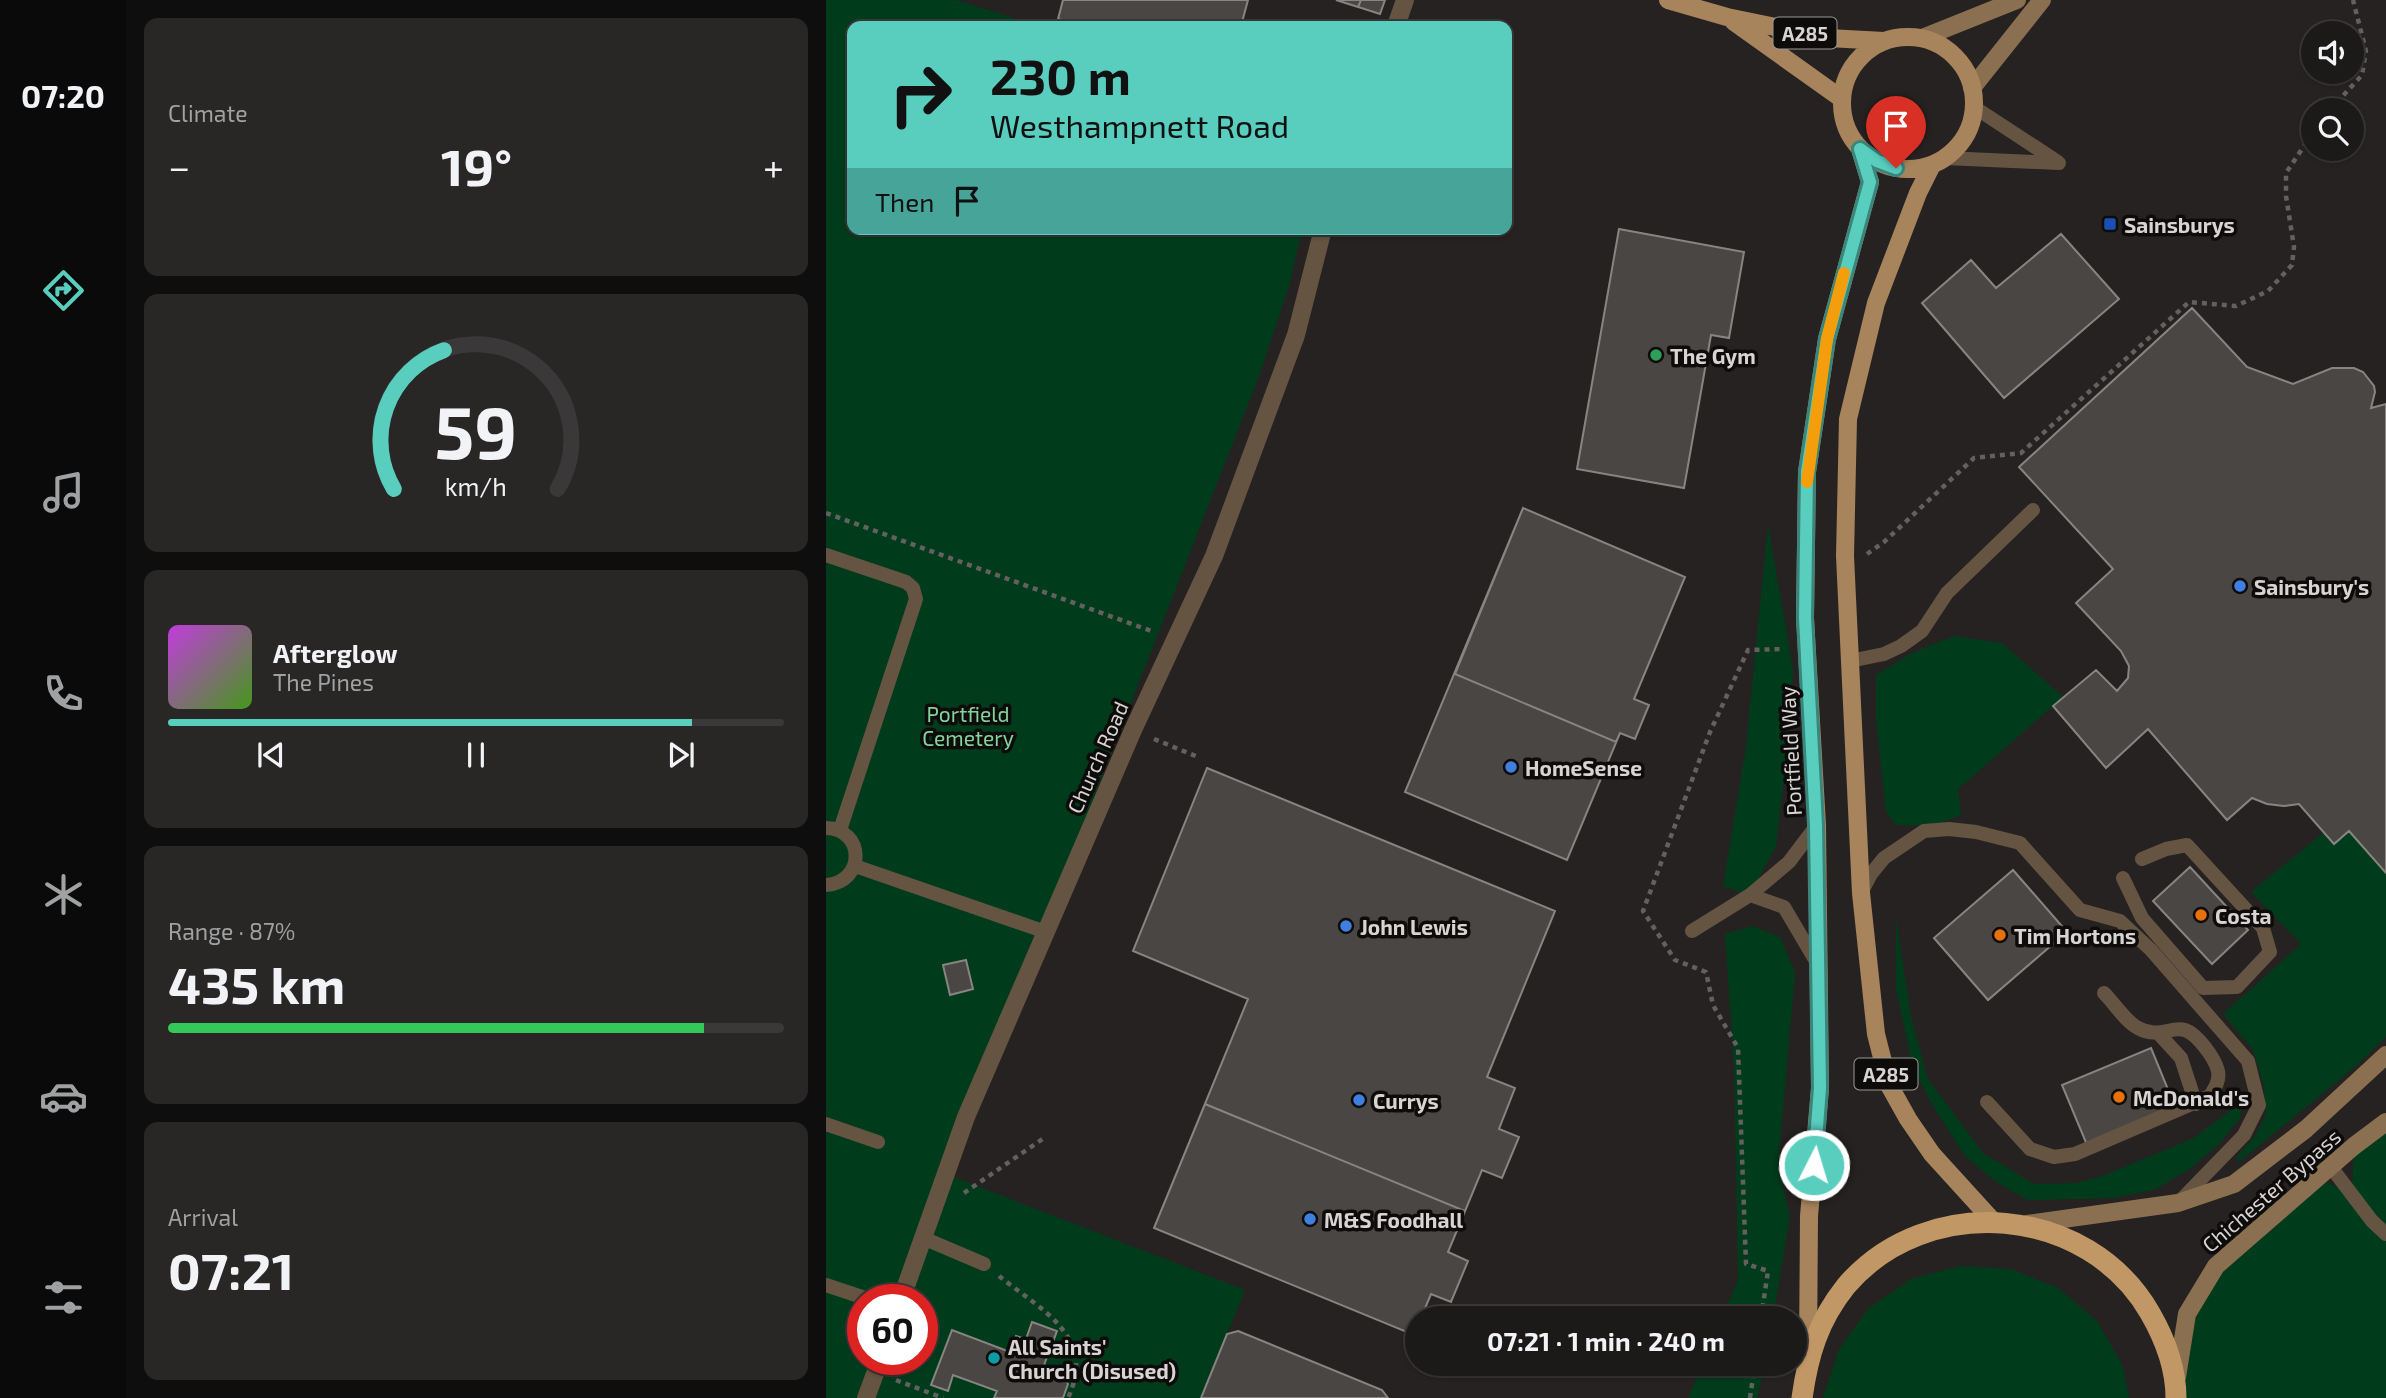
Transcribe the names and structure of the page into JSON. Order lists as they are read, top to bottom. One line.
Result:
{"streets":{"main road":["A285","Portfield Way"],"street":["Church Road","Chichester Bypass"]},"crossings":[["A285","Portfield Way"]],"parks":["Portfield Cemetery"],"places":{"transit":["Sainsburys"],"other":["The Gym","Sainsbury's","HomeSense","Costa","John Lewis","Tim Hortons","McDonald's","Currys","M&S Foodhall","All Saints' Church (Disused)"]},"page":{"tabs":"07:20","tile":["Climate",["Range · 87%","435 km"],["Arrival","07:21"]],"turn":["230 m","Westhampnett Road"],"heat":["−","19°","+"],"then":"Then","song":["Afterglow","The Pines"],"limit":"60","trip":"07:21 · 1 min · 240 m","gauge":["59","km/h"]}}
